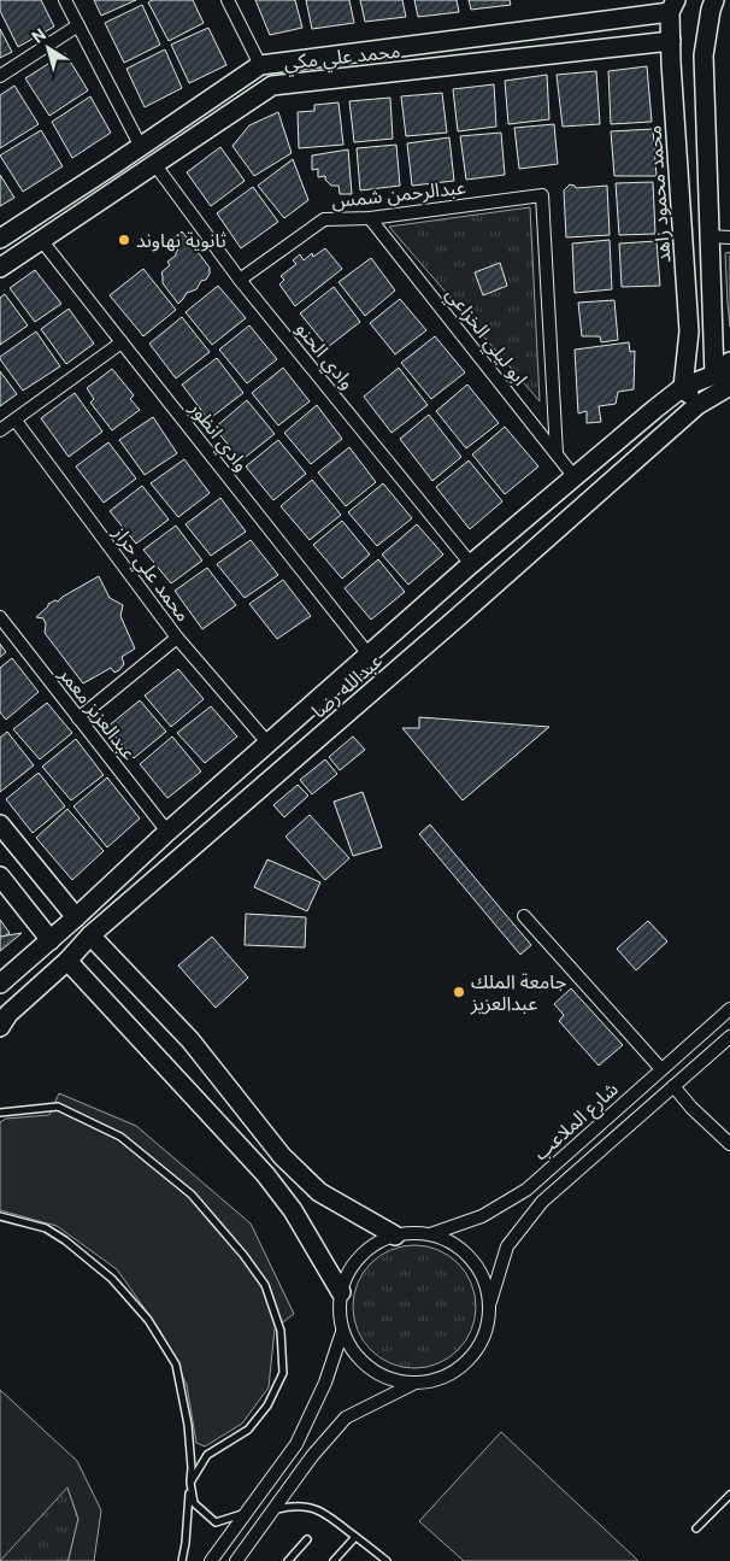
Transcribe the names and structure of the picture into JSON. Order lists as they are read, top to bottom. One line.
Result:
{"streets":{"street":["محمد علي مكي","عبدالرحمن شمس","محمد محمود زاهد","ابو ليلي الخزاعي","وادي الحنو","وادي انظور","محمد علي حراز","عبدالله رضا","عبدالعزيز معمر","شارع الملاعب"]},"crossings":[["محمد علي مكي","محمد محمود زاهد"],["محمد علي مكي","وادي الحنو"],["محمد علي مكي","وادي انظور"],["عبدالرحمن شمس","ابو ليلي الخزاعي"],["عبدالرحمن شمس","وادي الحنو"],["محمد محمود زاهد","عبدالله رضا"],["ابو ليلي الخزاعي","عبدالله رضا"],["وادي الحنو","عبدالله رضا"],["وادي انظور","عبدالله رضا"],["محمد علي حراز","عبدالله رضا"],["عبدالله رضا","عبدالعزيز معمر"]],"places":["ثانوية نهاوند","جامعة الملك عبدالعزيز"],"north":"top left"}
